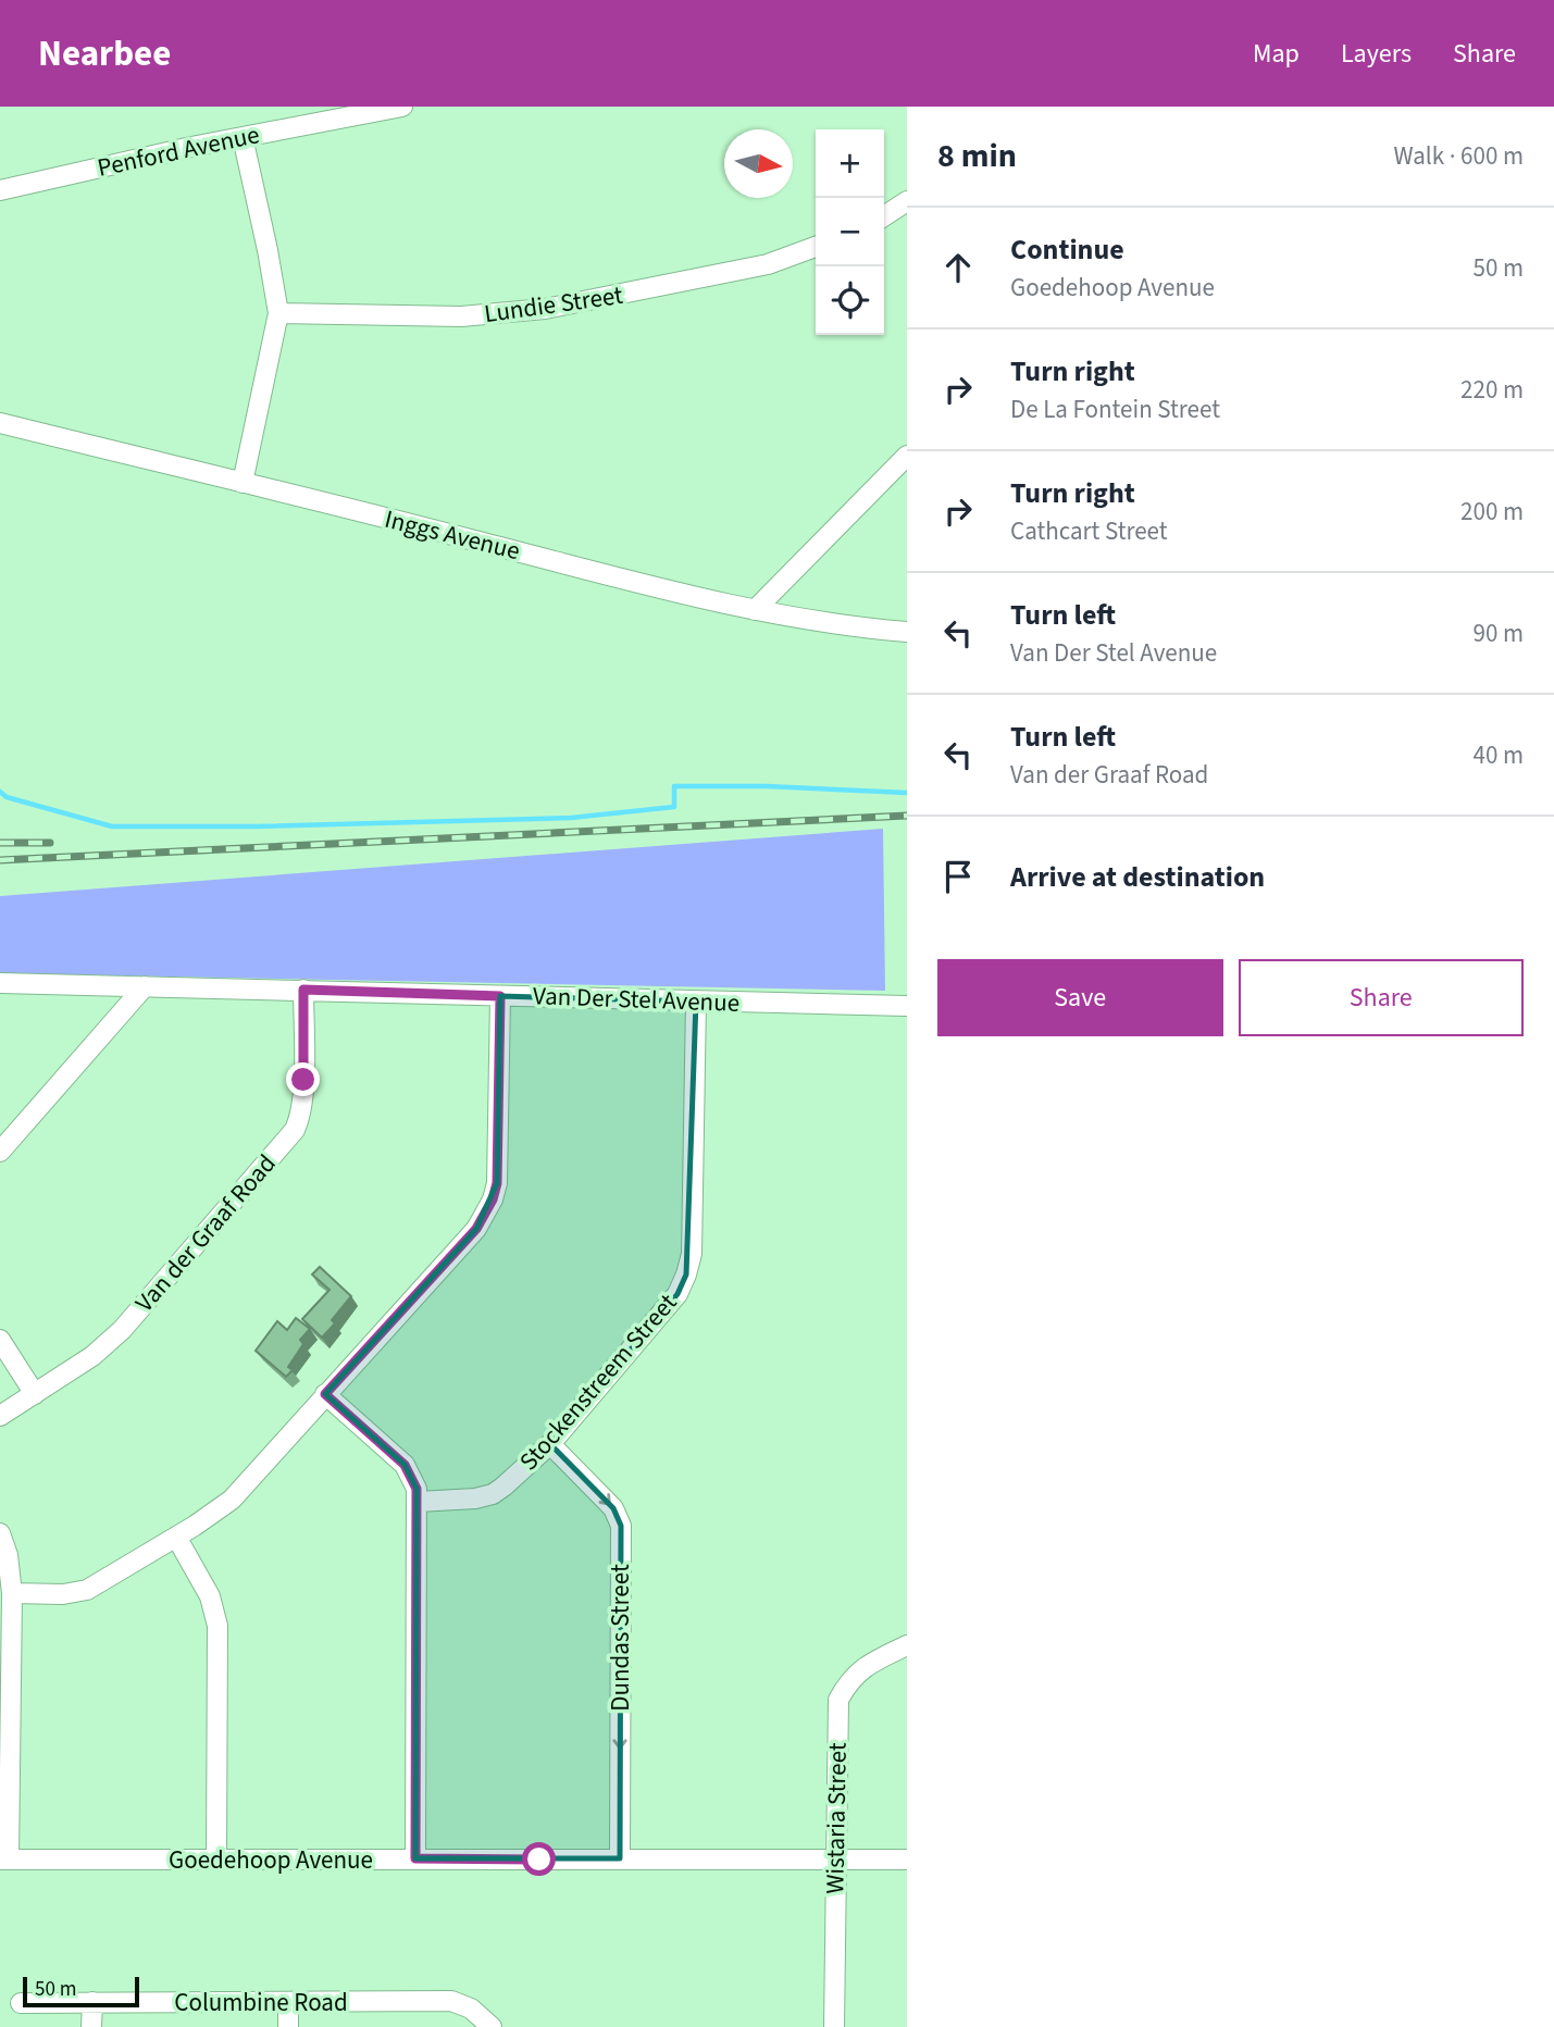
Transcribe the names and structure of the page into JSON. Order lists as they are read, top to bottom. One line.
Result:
{"streets":{"street":["Penford Avenue","Lundie Street","Inggs Avenue","Van Der Stel Avenue","Van der Graaf Road","Stockenstreem Street","Dundas Street","Wistaria Street","Goedehoop Avenue","Columbine Road"]},"crossings":[["Van Der Stel Avenue","Van der Graaf Road"],["Van Der Stel Avenue","Stockenstreem Street"],["Stockenstreem Street","Dundas Street"],["Dundas Street","Goedehoop Avenue"],["Wistaria Street","Goedehoop Avenue"]],"one_way":["Dundas Street"],"scale_bar":"50 m","north":"right","page":{"header":"Nearbee","nav":["Map","Layers","Share"],"heading":["8 min","Walk · 600 m"],"map_buttons":["+","−"],"list":[["Continue","Goedehoop Avenue","50 m"],["Turn right","De La Fontein Street","220 m"],["Turn right","Cathcart Street","200 m"],["Turn left","Van Der Stel Avenue","90 m"],["Turn left","Van der Graaf Road","40 m"],"Arrive at destination"],"buttons":["Save","Share"],"scale":"50 m"}}
